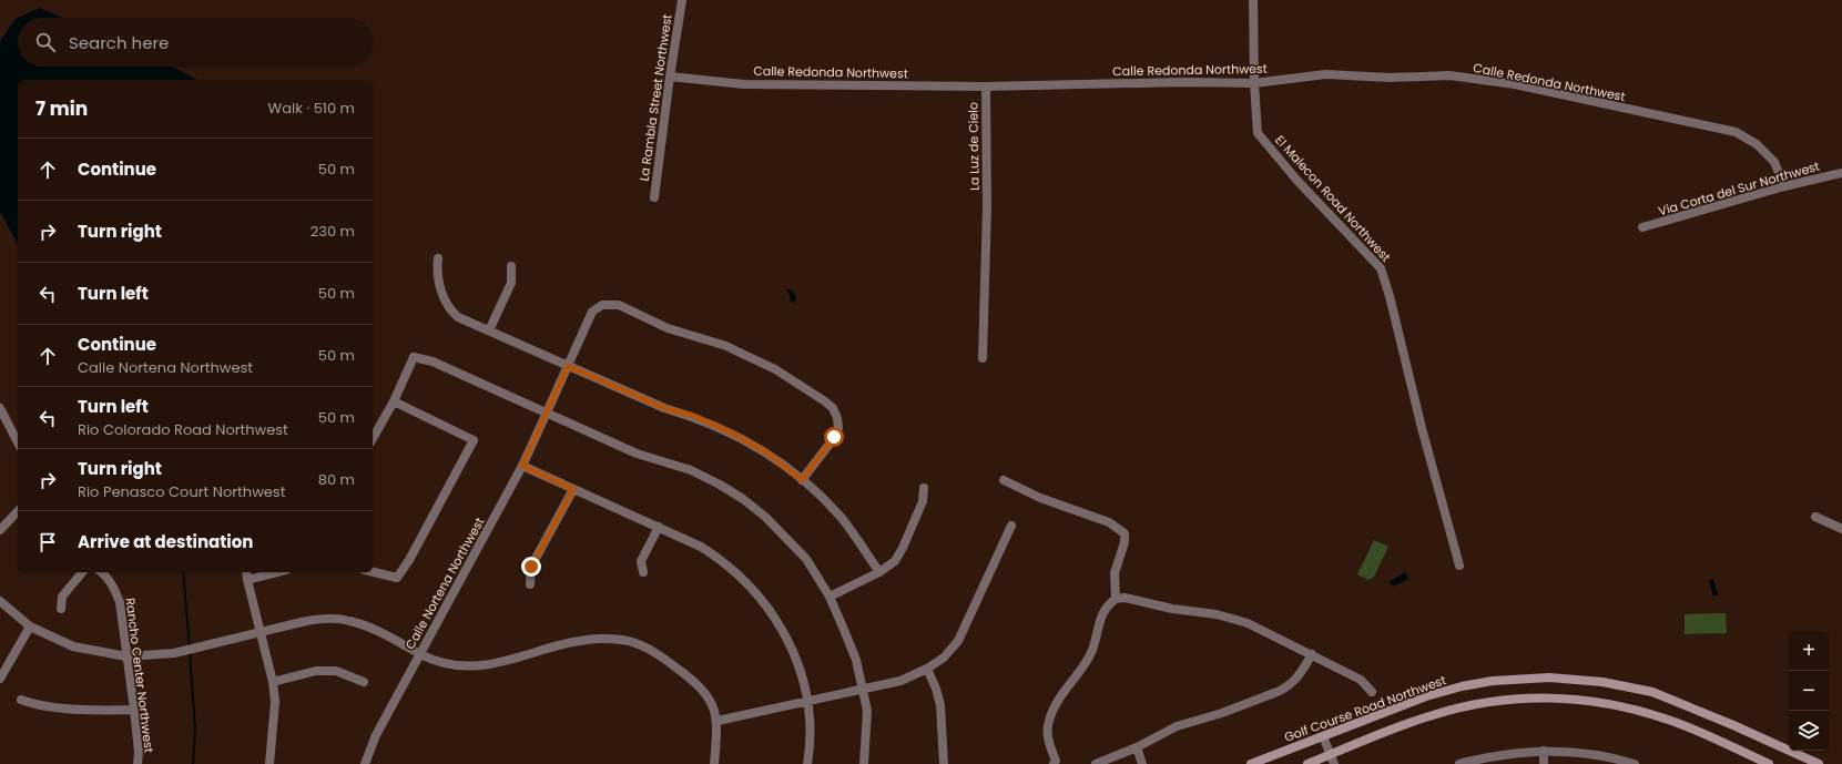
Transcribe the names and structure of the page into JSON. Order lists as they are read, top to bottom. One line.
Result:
{"streets":{"main road":["Golf Course Road Northwest"],"street":["Calle Redonda Northwest","La Rambla Street Northwest","La Luz de Cielo","Via Corta del Sur Northwest","El Malecon Road Northwest","Calle Nortena Northwest","Rancho Center Northwest"]},"crossings":[["Calle Redonda Northwest","La Rambla Street Northwest"],["Calle Redonda Northwest","La Luz de Cielo"],["Calle Redonda Northwest","Via Corta del Sur Northwest"],["Calle Redonda Northwest","El Malecon Road Northwest"]],"page":{"search":"Search here","heading":["7 min","Walk · 510 m"],"list":[["Continue","50 m"],["Turn right","230 m"],["Turn left","50 m"],["Continue","Calle Nortena Northwest","50 m"],["Turn left","Rio Colorado Road Northwest","50 m"],["Turn right","Rio Penasco Court Northwest","80 m"],"Arrive at destination"],"map_buttons":["+","−"]}}
